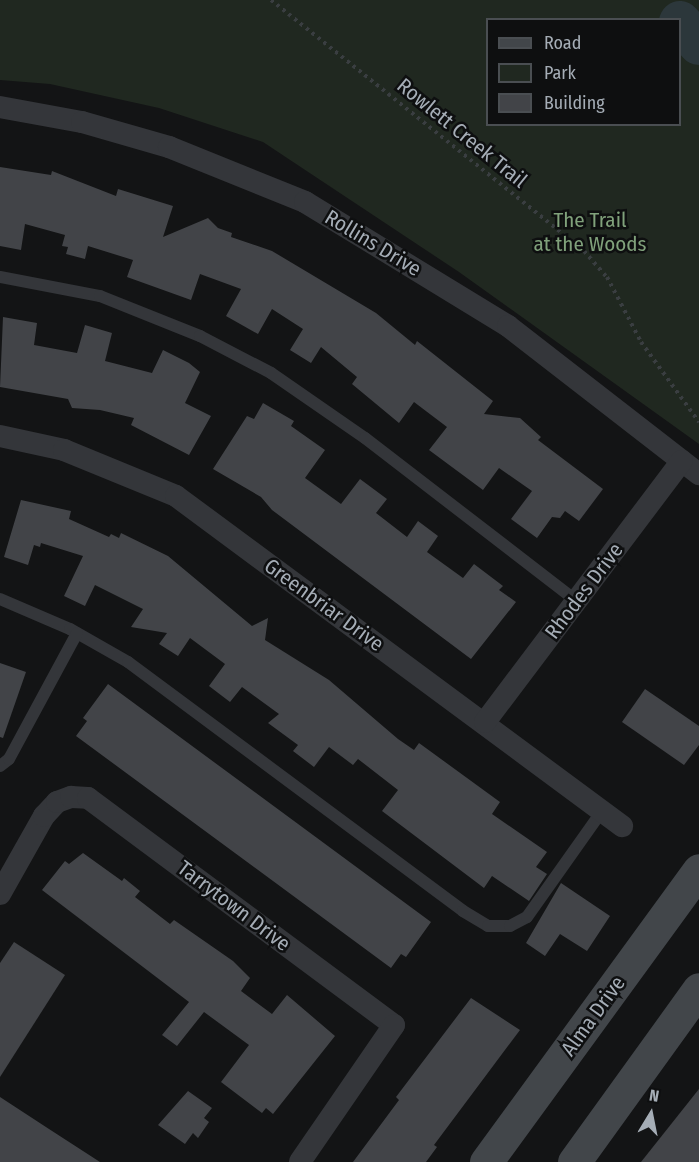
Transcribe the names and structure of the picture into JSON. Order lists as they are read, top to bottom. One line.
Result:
{"streets":{"main road":["Alma Drive"],"street":["Rollins Drive","Rhodes Drive","Greenbriar Drive","Tarrytown Drive"],"path":["Rowlett Creek Trail"]},"crossings":[["Rollins Drive","Rhodes Drive"],["Rhodes Drive","Greenbriar Drive"]],"parks":["The Trail at the Woods"],"legend":["Road","Park","Building"],"north":"top"}
